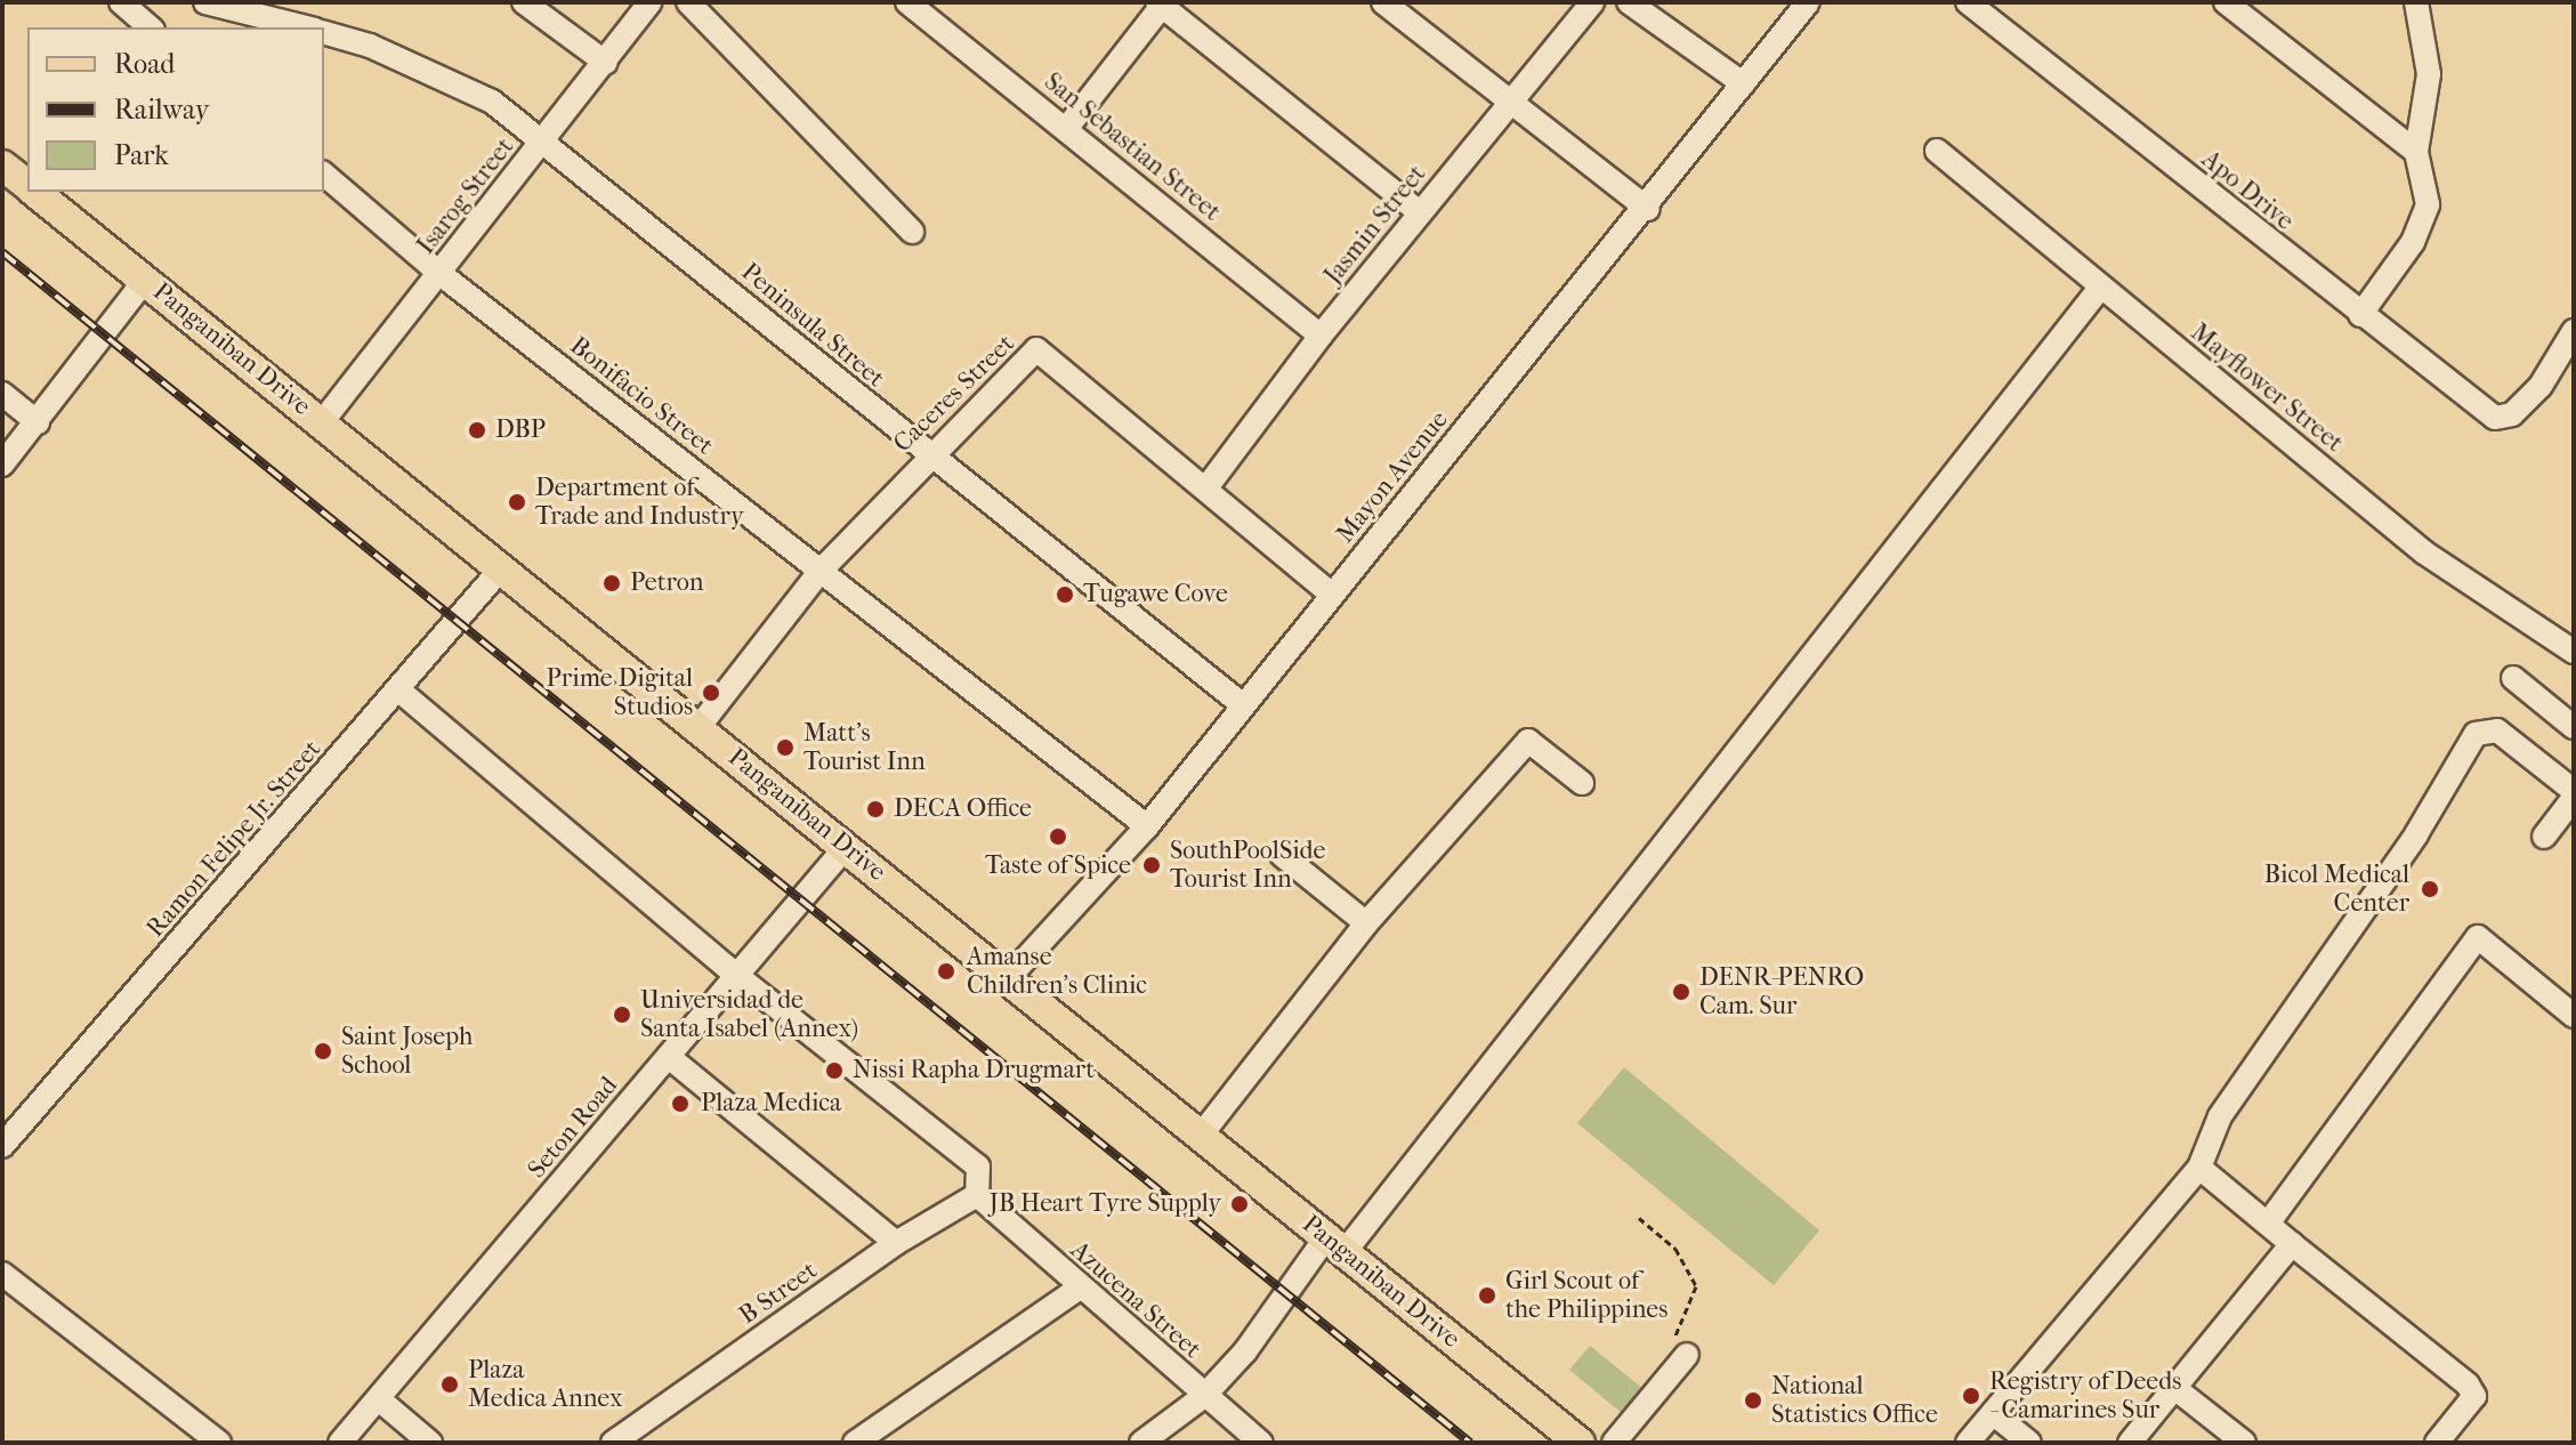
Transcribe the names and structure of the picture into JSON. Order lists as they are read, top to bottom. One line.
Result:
{"streets":{"main road":["Panganiban Drive"],"street":["San Sebastian Street","Apo Drive","Isarog Street","Jasmin Street","Peninsula Street","Mayflower Street","Caceres Street","Bonifacio Street","Mayon Avenue","Ramon Felipe Jr. Street","Seton Road","B Street","Azucena Street"]},"crossings":[["San Sebastian Street","Jasmin Street"],["Isarog Street","Peninsula Street"],["Isarog Street","Panganiban Drive"],["Isarog Street","Bonifacio Street"],["Jasmin Street","Caceres Street"],["Peninsula Street","Caceres Street"],["Peninsula Street","Mayon Avenue"],["Panganiban Drive","Caceres Street"],["Panganiban Drive","Mayon Avenue"],["Panganiban Drive","Ramon Felipe Jr. Street"],["Panganiban Drive","Seton Road"],["Caceres Street","Bonifacio Street"],["Caceres Street","Mayon Avenue"],["Bonifacio Street","Mayon Avenue"],["B Street","Azucena Street"]],"places":["DBP","Department of Trade and Industry","Petron","Tugawe Cove","Prime Digital Studios","Matt's Tourist Inn","DECA Office","Taste of Spice","SouthPoolSide Tourist Inn","Bicol Medical Center","Amanse Children's Clinic","DENR-PENRO Cam. Sur","Universidad de Santa Isabel (Annex)","Saint Joseph School","Nissi Rapha Drugmart","Plaza Medica","JB Heart Tyre Supply","Girl Scout of the Philippines","Plaza Medica Annex","Registry of Deeds - Camarines Sur","National Statistics Office"],"legend":["Road","Railway","Park"]}
